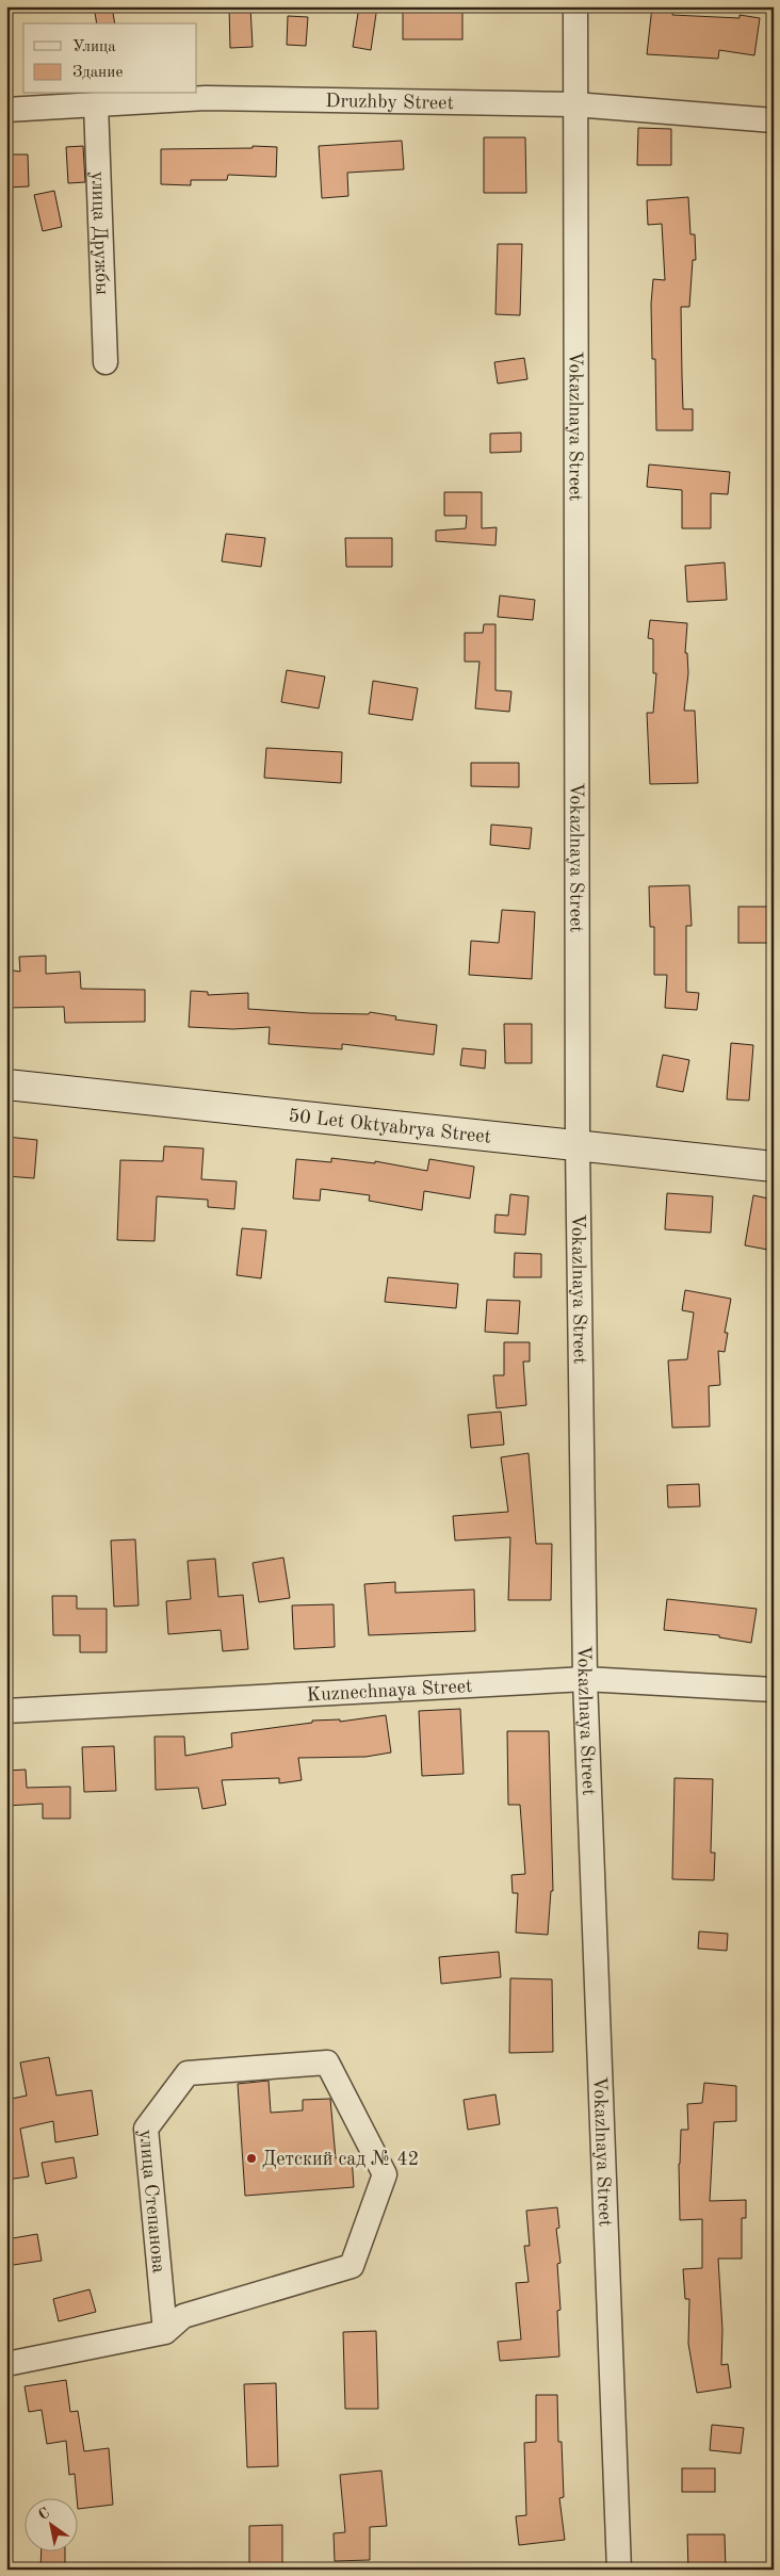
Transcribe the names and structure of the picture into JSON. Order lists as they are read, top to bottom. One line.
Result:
{"streets":{"street":["Druzhby Street","улица Дружбы","Vokazlnaya Street","50 Let Oktyabrya Street","Kuznechnaya Street","улица Степанова"]},"crossings":[["Druzhby Street","улица Дружбы"],["Druzhby Street","Vokazlnaya Street"],["Vokazlnaya Street","50 Let Oktyabrya Street"],["Vokazlnaya Street","Kuznechnaya Street"]],"places":["Детский сад № 42"],"legend":["Улица","Здание"],"north":"top left"}
